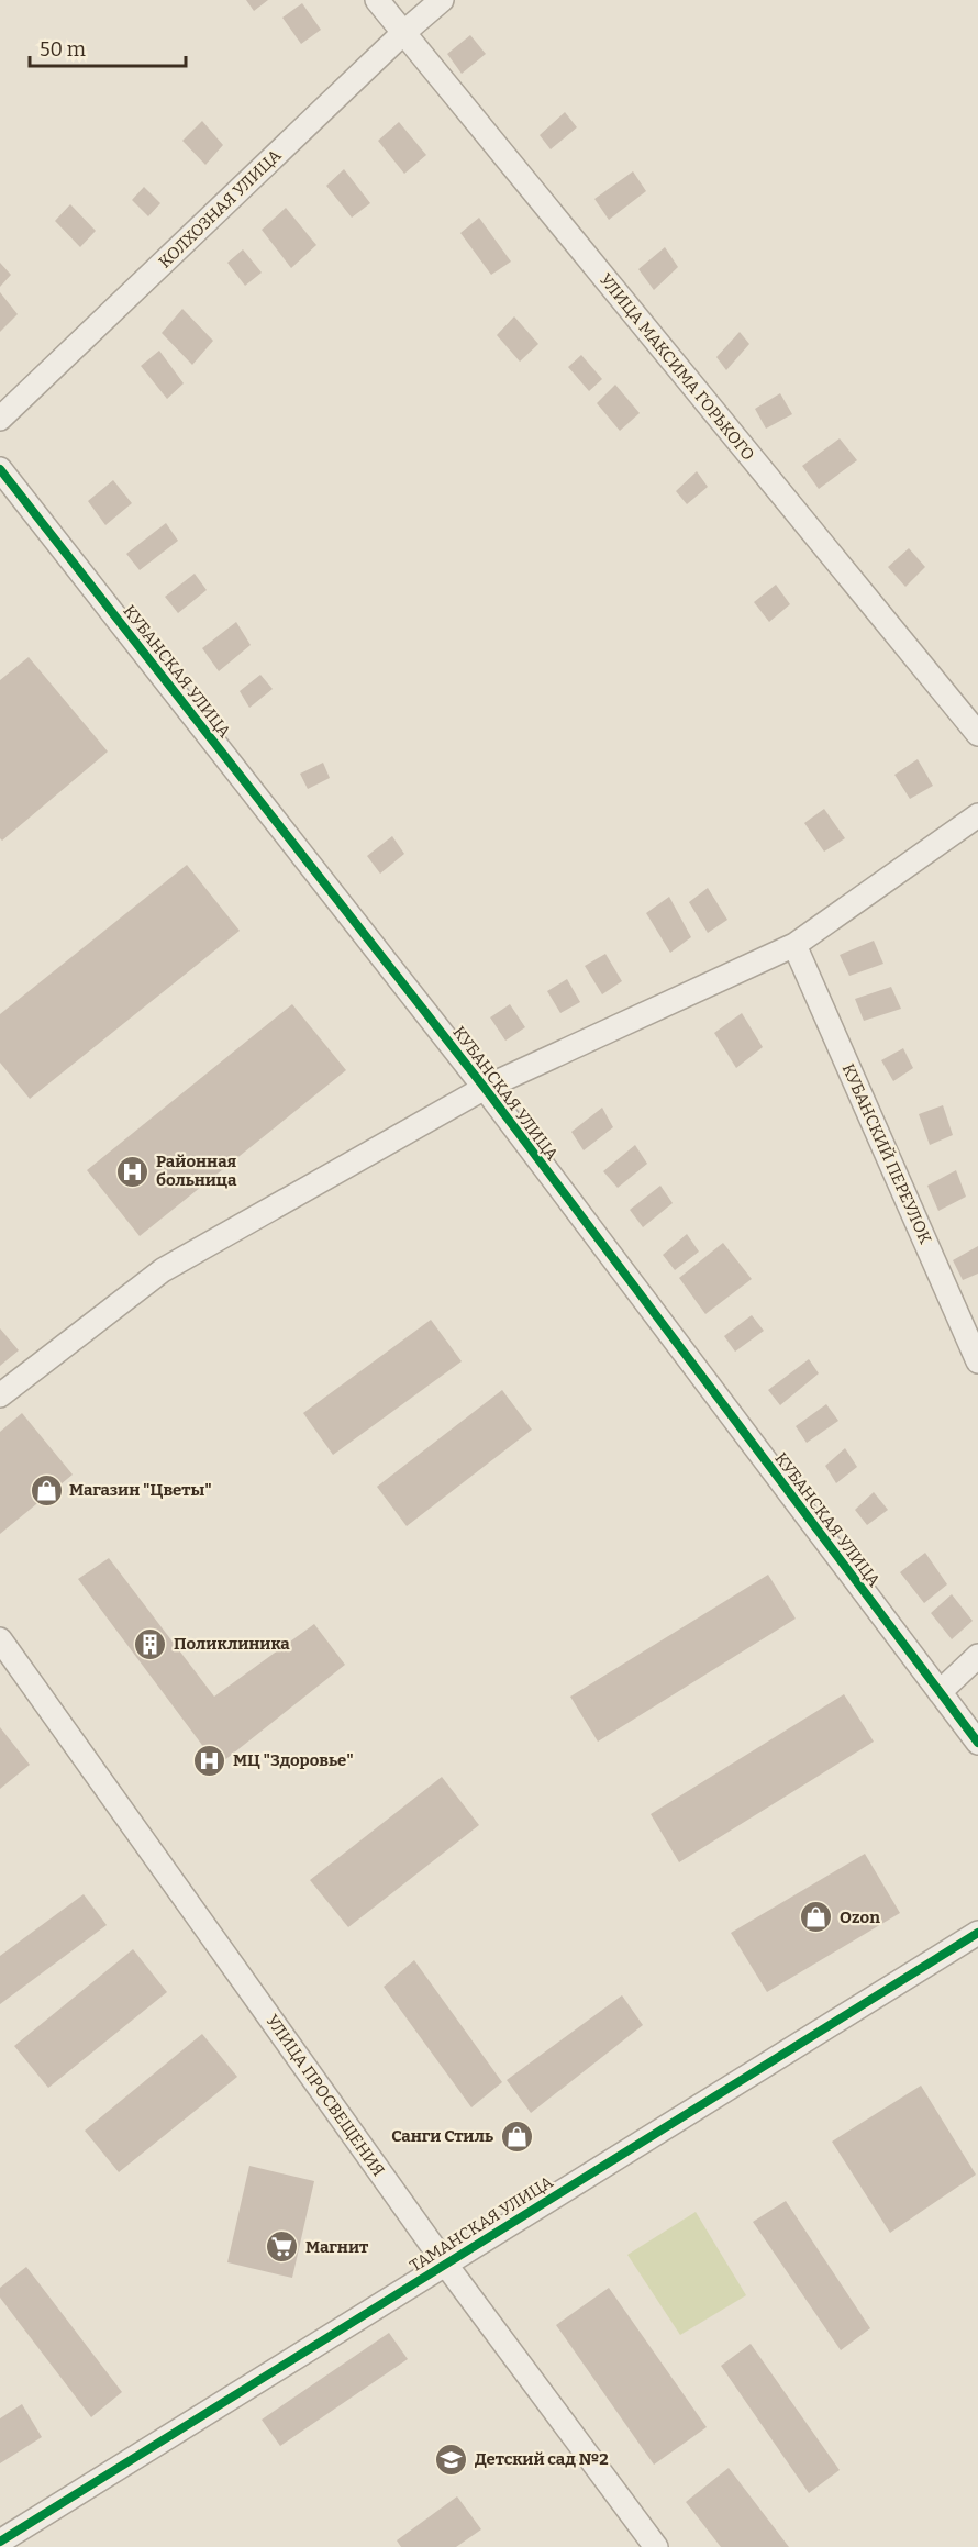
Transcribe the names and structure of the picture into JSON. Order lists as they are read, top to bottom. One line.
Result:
{"streets":{"street":["КОЛХОЗНАЯ УЛИЦА","УЛИЦА МАКСИМА ГОРЬКОГО","КУБАНСКАЯ УЛИЦА","КУБАНСКИЙ ПЕРЕУЛОК","УЛИЦА ПРОСВЕЩЕНИЯ","ТАМАНСКАЯ УЛИЦА"]},"crossings":[["КОЛХОЗНАЯ УЛИЦА","УЛИЦА МАКСИМА ГОРЬКОГО"],["УЛИЦА ПРОСВЕЩЕНИЯ","ТАМАНСКАЯ УЛИЦА"]],"places":{"hospital":["Районная больница","МЦ \"Здоровье\""],"shop":["Магазин \"Цветы\"","Ozon","Санги Стиль"],"building":["Поликлиника"],"supermarket":["Магнит"],"school or university":["Детский сад №2"]},"scale_bar":"50 m"}
